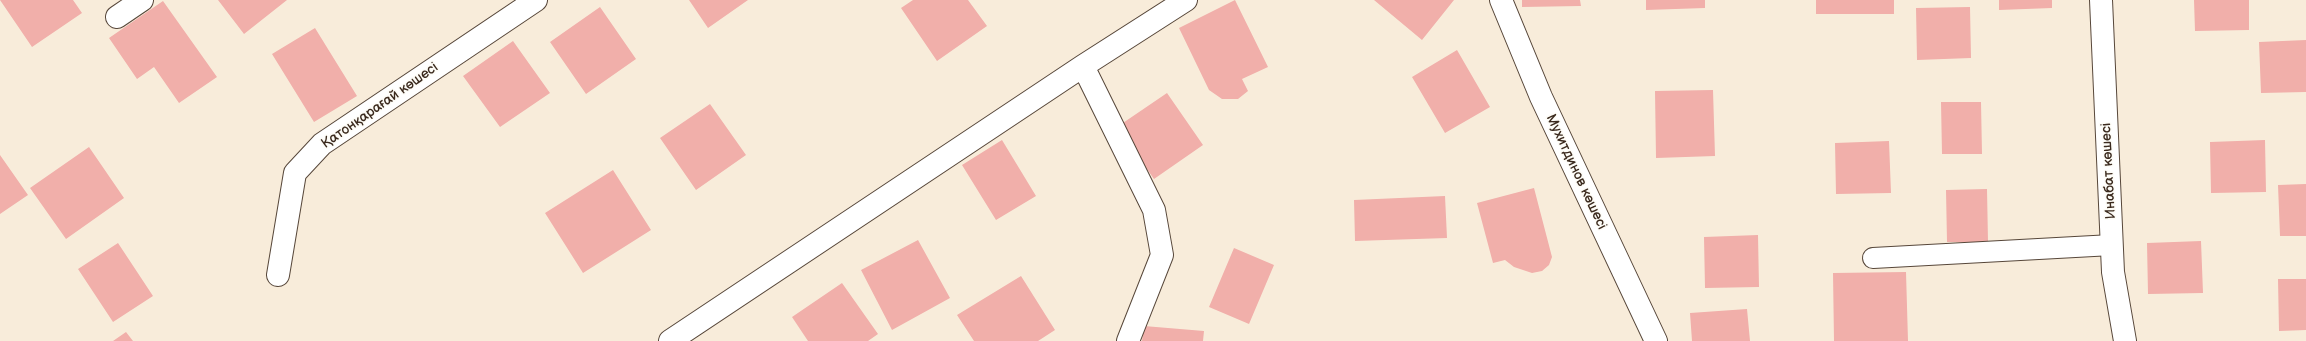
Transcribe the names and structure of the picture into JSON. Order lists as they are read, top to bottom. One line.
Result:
{"streets":{"street":["Қатонқарағай көшесі","Инабат көшесі","Мухитдинов көшесі"]}}
